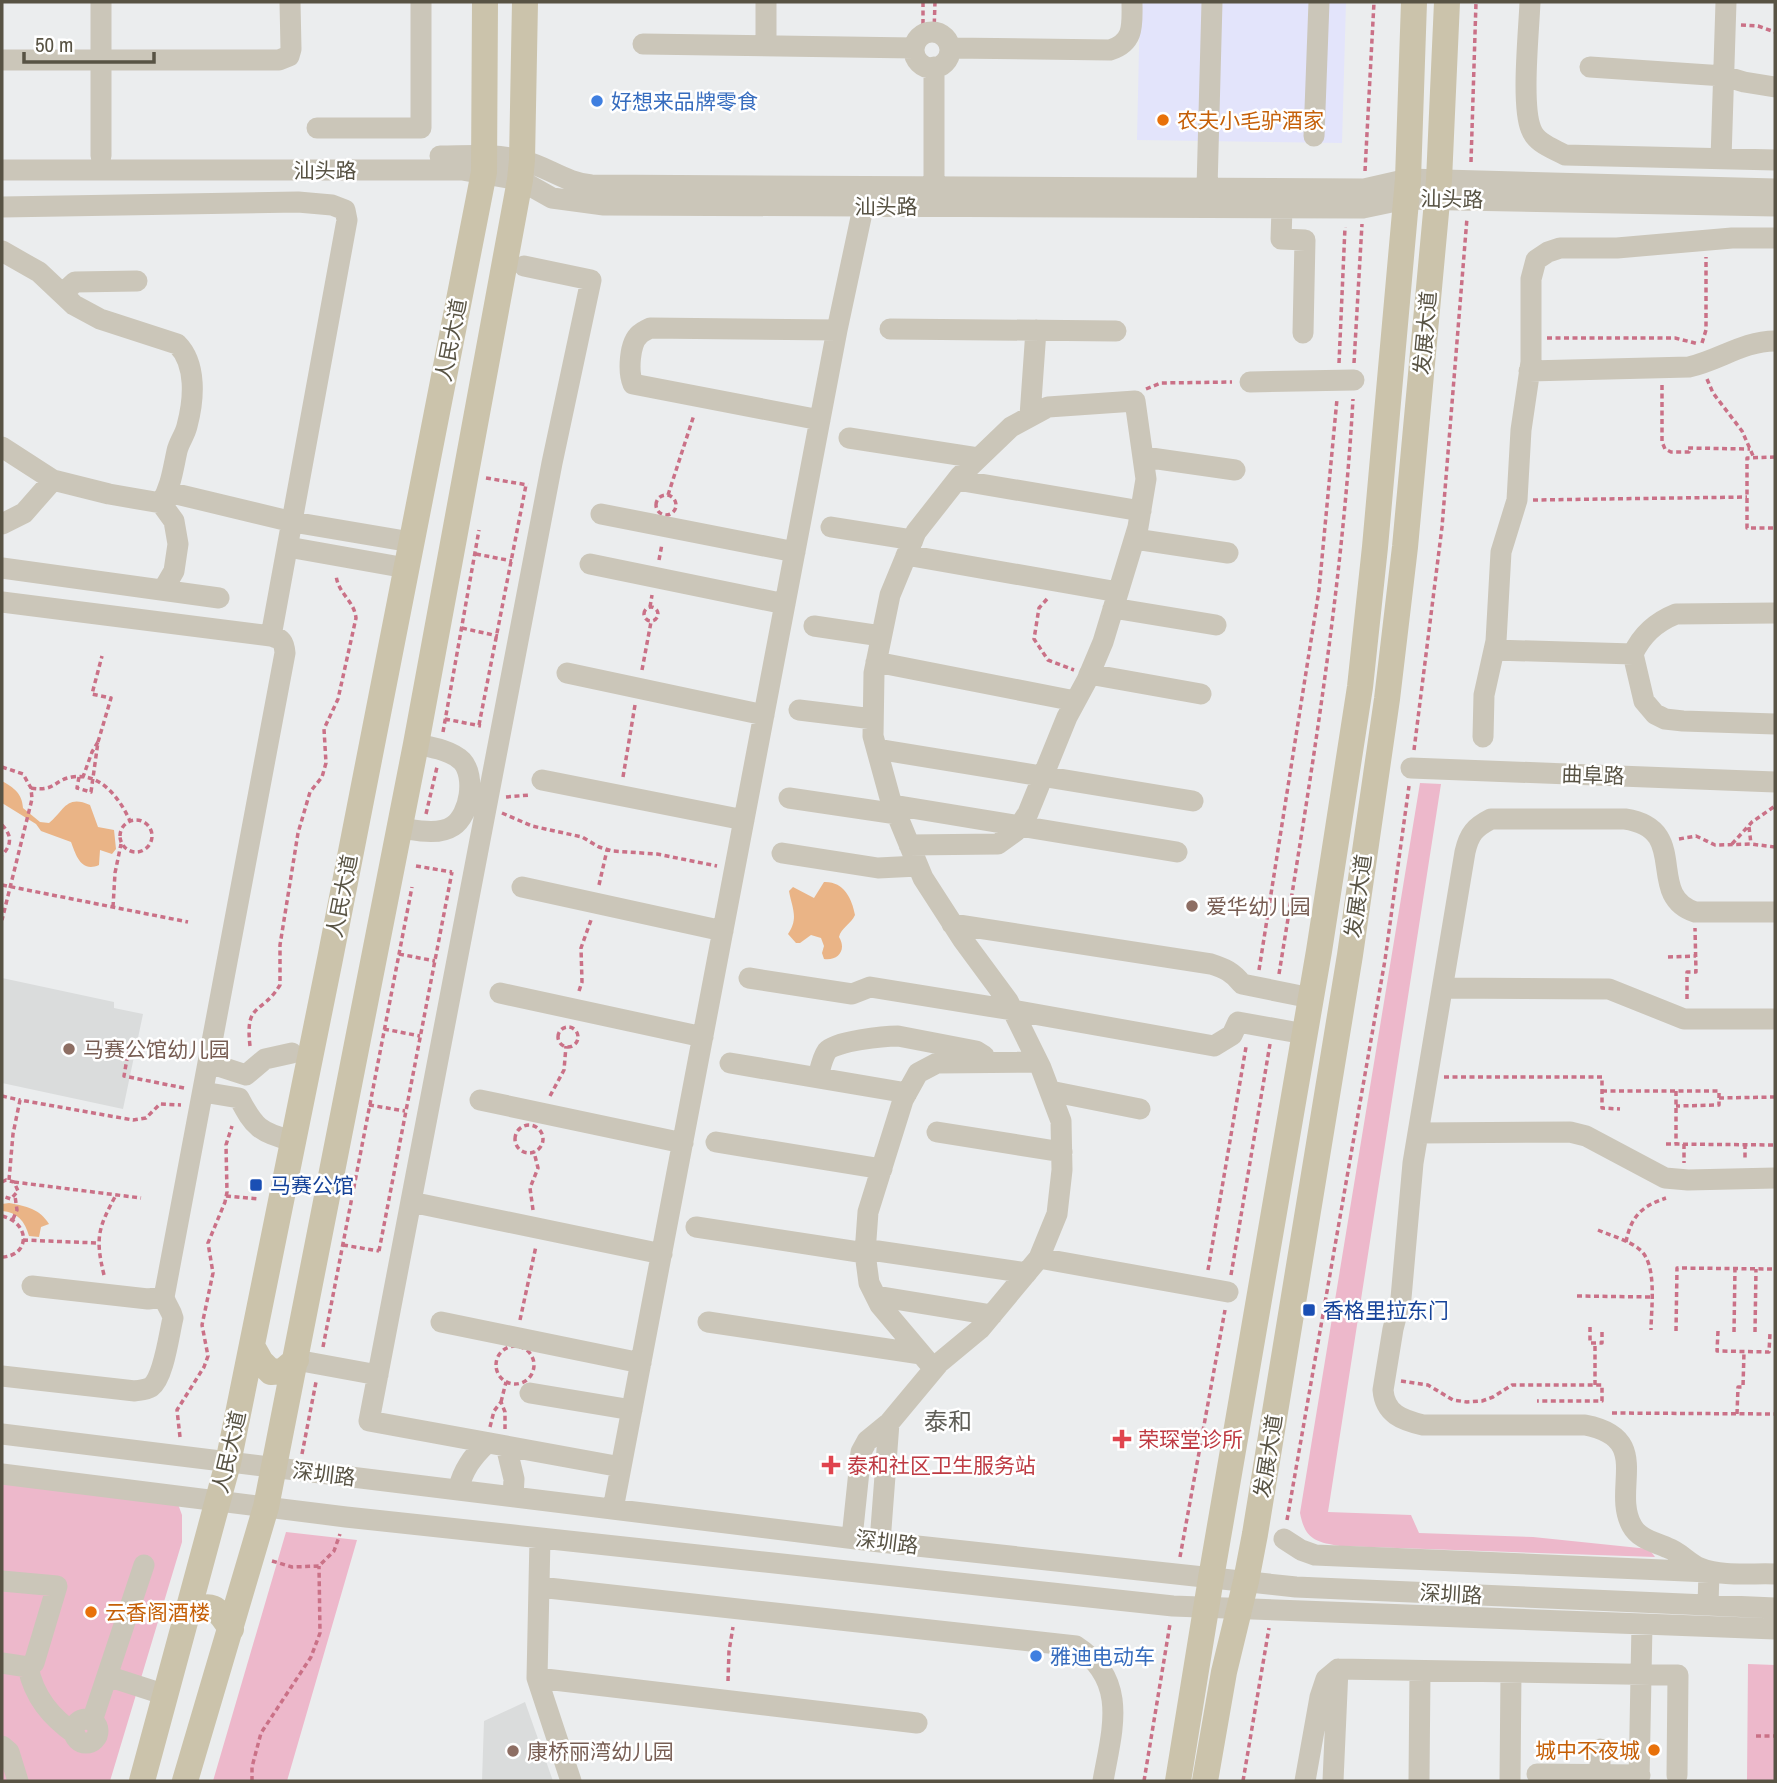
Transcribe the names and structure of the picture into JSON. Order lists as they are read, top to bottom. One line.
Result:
{"streets":{"main road":["发展大道","人民大道"],"street":["汕头路","曲阜路","深圳路"]},"crossings":[["汕头路","发展大道"],["汕头路","人民大道"],["发展大道","深圳路"],["人民大道","深圳路"]],"districts":["泰和"],"places":{"other":["好想来品牌零食","农夫小毛驴酒家","爱华幼儿园","马赛公馆幼儿园","云香阁酒楼","雅迪电动车","城中不夜城","康桥丽湾幼儿园"],"transit":["马赛公馆","香格里拉东门"],"health":["荣琛堂诊所","泰和社区卫生服务站"]},"scale_bar":"50 m"}
